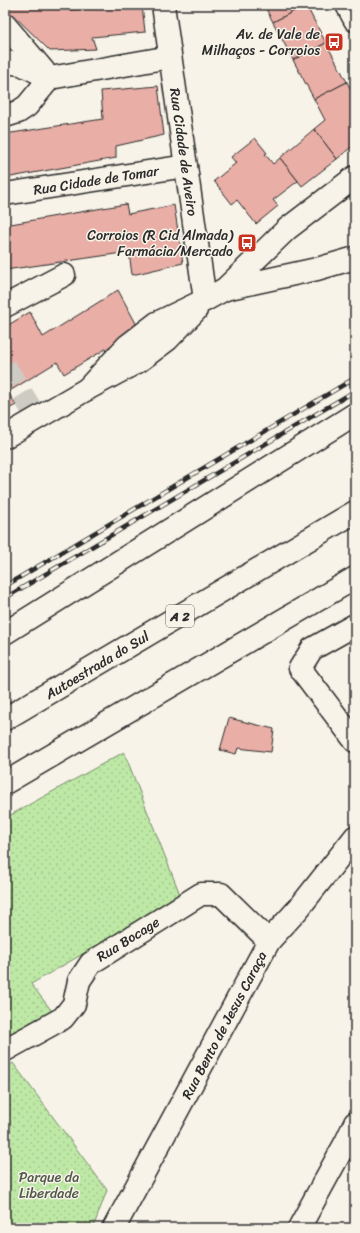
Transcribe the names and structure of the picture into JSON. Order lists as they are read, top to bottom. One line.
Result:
{"streets":{"main road":["Rua Cidade de Aveiro","Rua Cidade de Tomar","A 2","Autoestrada do Sul","Rua Bocage","Rua Bento de Jesus Caraça"]},"crossings":[["Rua Cidade de Aveiro","Rua Cidade de Tomar"],["Rua Bocage","Rua Bento de Jesus Caraça"]],"parks":["Parque da Liberdade"],"places":{"bus stop":["Av. de Vale de Milhaços - Corroios","Corroios (R Cid Almada) Farmácia/Mercado"]}}
